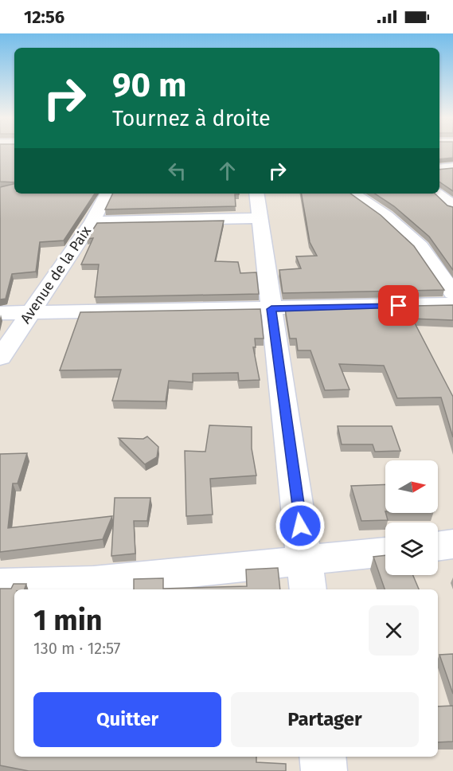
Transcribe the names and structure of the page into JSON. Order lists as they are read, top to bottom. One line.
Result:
{"streets":{"street":["Avenue de la Paix"]},"north":"right","page":{"status":"12:56","turn":["90 m","Tournez à droite"],"heading":["1 min","130 m · 12:57"],"buttons":["Quitter","Partager"]}}
